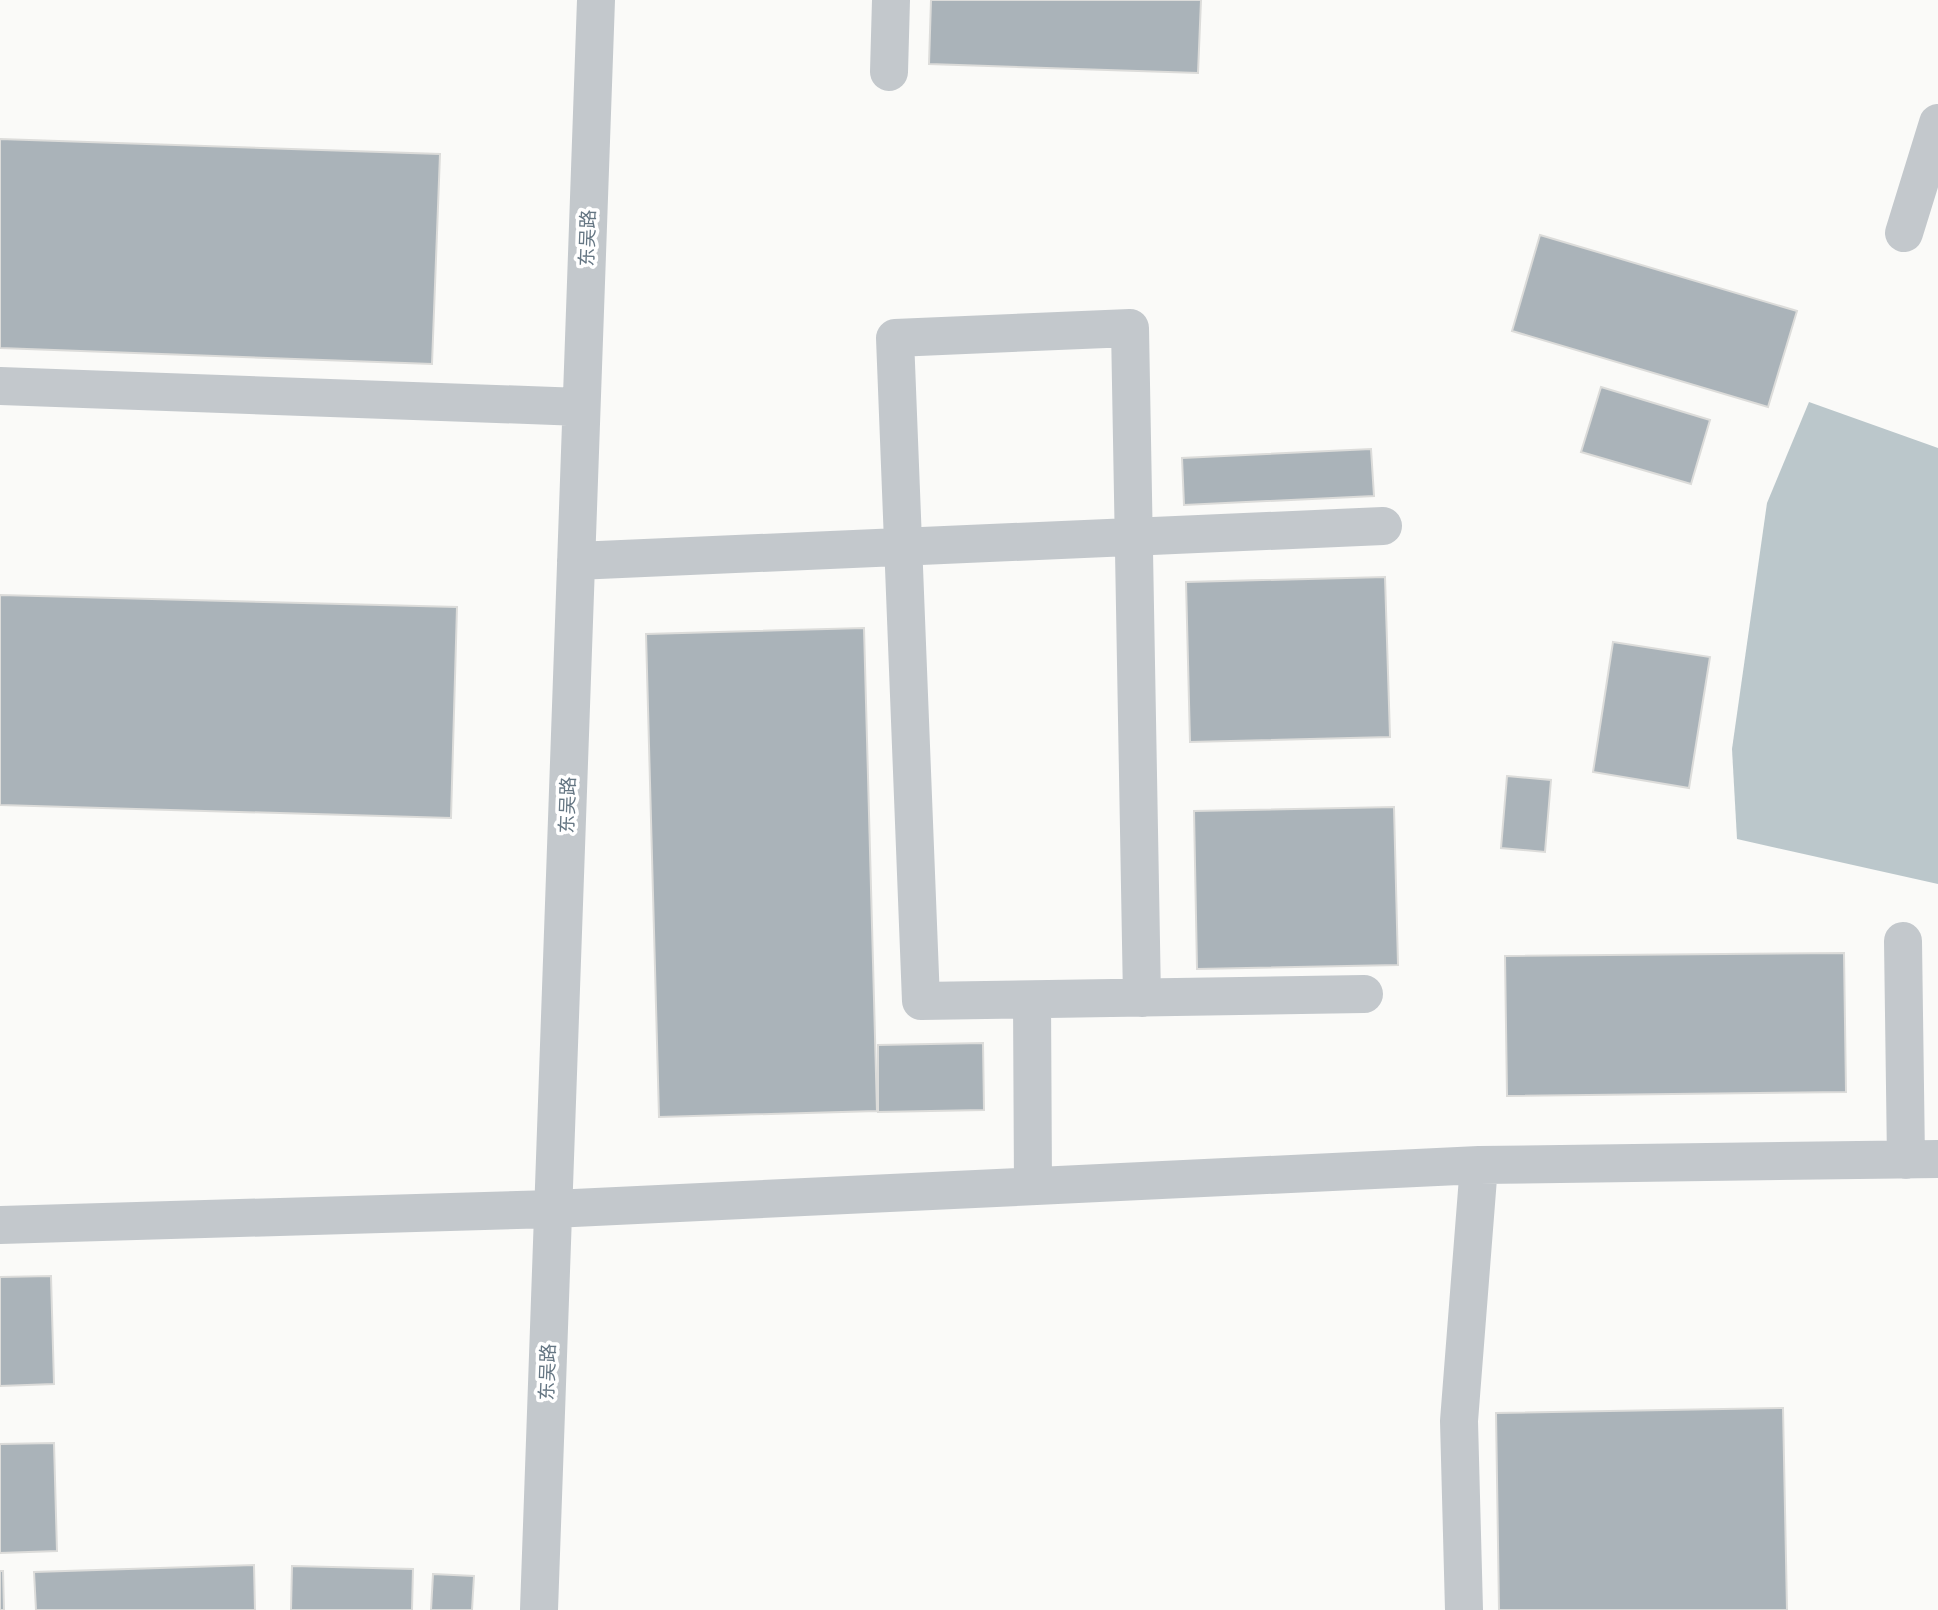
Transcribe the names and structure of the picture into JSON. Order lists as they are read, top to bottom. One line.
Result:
{"streets":{"street":["东吴路"]}}
